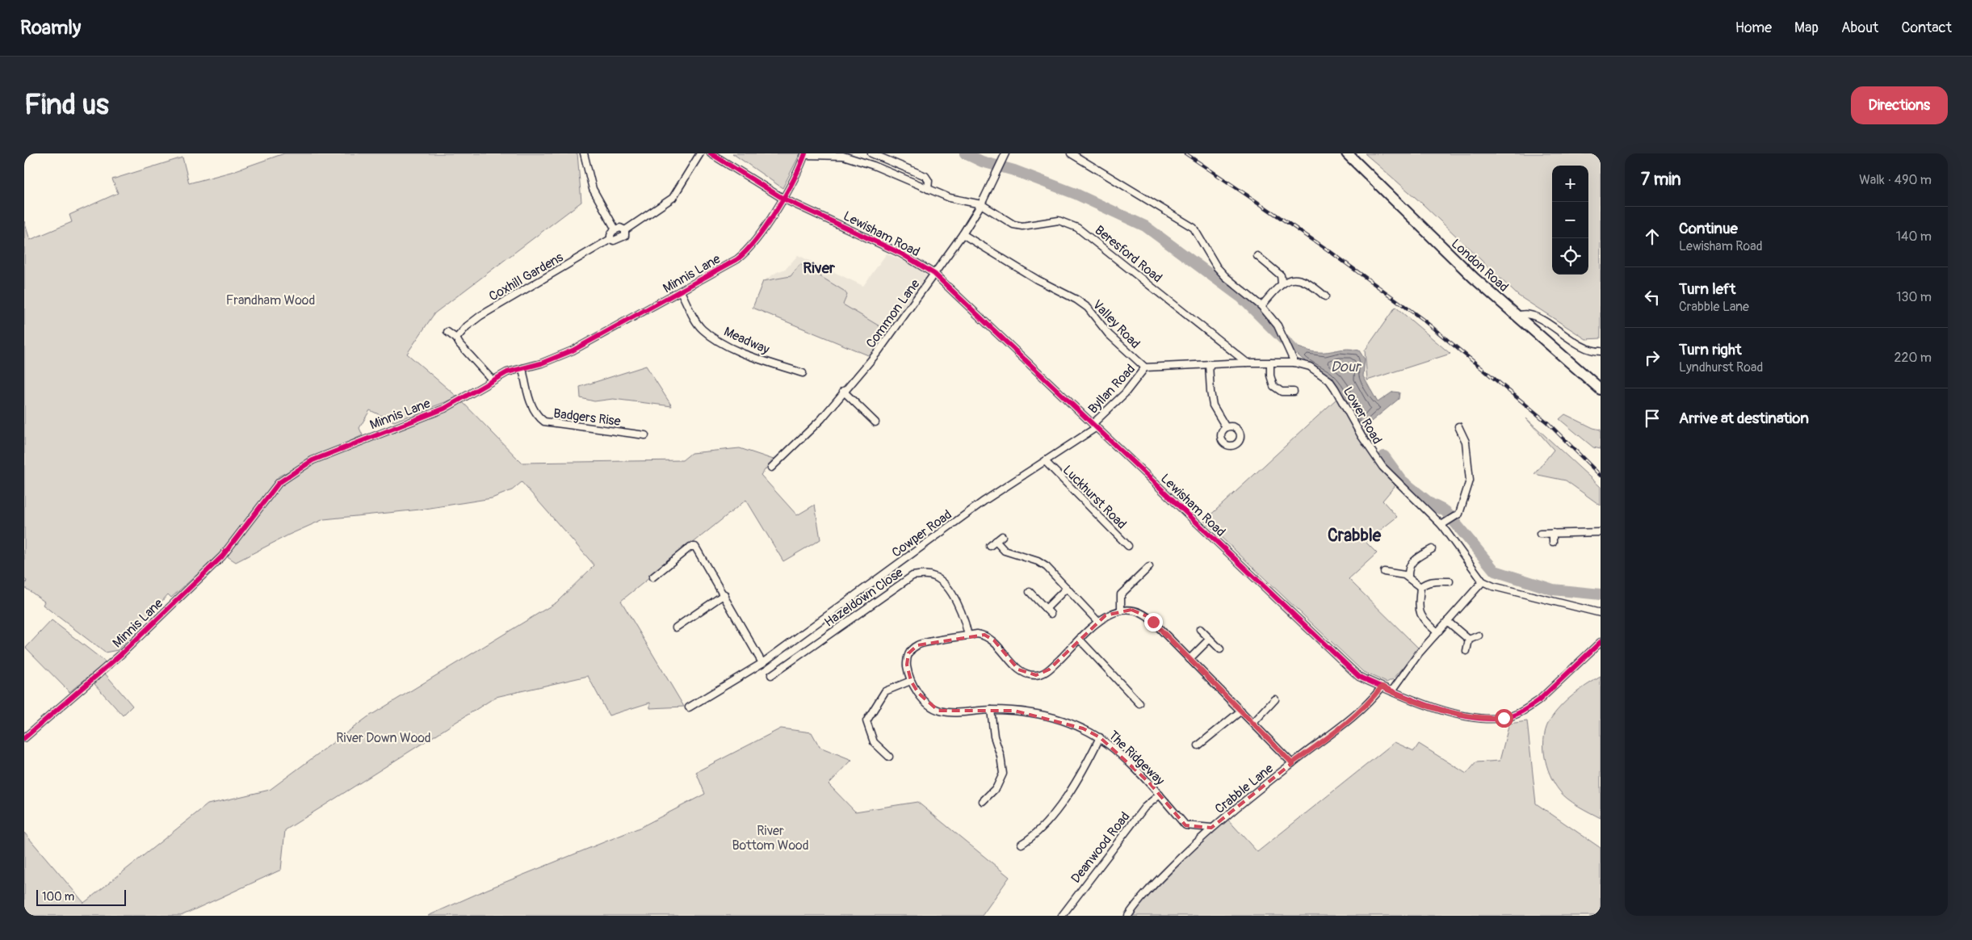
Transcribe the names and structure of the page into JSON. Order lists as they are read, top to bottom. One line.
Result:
{"streets":{"main road":["London Road"],"street":["Lewisham Road","Beresford Road","Minnis Lane","Coxhill Gardens","Common Lane","Valley Road","Meadway","Byllan Road","Lower Road","Badgers Rise","Luckhurst Road","Cowper Road","Hazeldown Close","The Ridgeway","Crabble Lane","Deanwood Road"]},"crossings":[["Lewisham Road","Minnis Lane"],["Lewisham Road","Common Lane"],["Lewisham Road","Byllan Road"],["Lewisham Road","Cowper Road"],["Lewisham Road","Crabble Lane"],["Beresford Road","Common Lane"],["Minnis Lane","Meadway"],["Minnis Lane","Badgers Rise"],["Common Lane","Valley Road"],["Valley Road","Byllan Road"],["Byllan Road","Cowper Road"],["Luckhurst Road","Cowper Road"],["Hazeldown Close","The Ridgeway"],["The Ridgeway","Crabble Lane"],["The Ridgeway","Deanwood Road"]],"districts":["River","Crabble"],"water":["Dour"],"parks":["Frandham Wood","River Down Wood","River Bottom Wood"],"scale_bar":"100 m","page":{"header":"Roamly","nav":["Home","Map","About","Contact"],"buttons":"Directions","title":"Find us","heading":["7 min","Walk · 490 m"],"map_buttons":["+","−"],"list":[["Continue","Lewisham Road","140 m"],["Turn left","Crabble Lane","130 m"],["Turn right","Lyndhurst Road","220 m"],"Arrive at destination"],"scale":"100 m"}}
